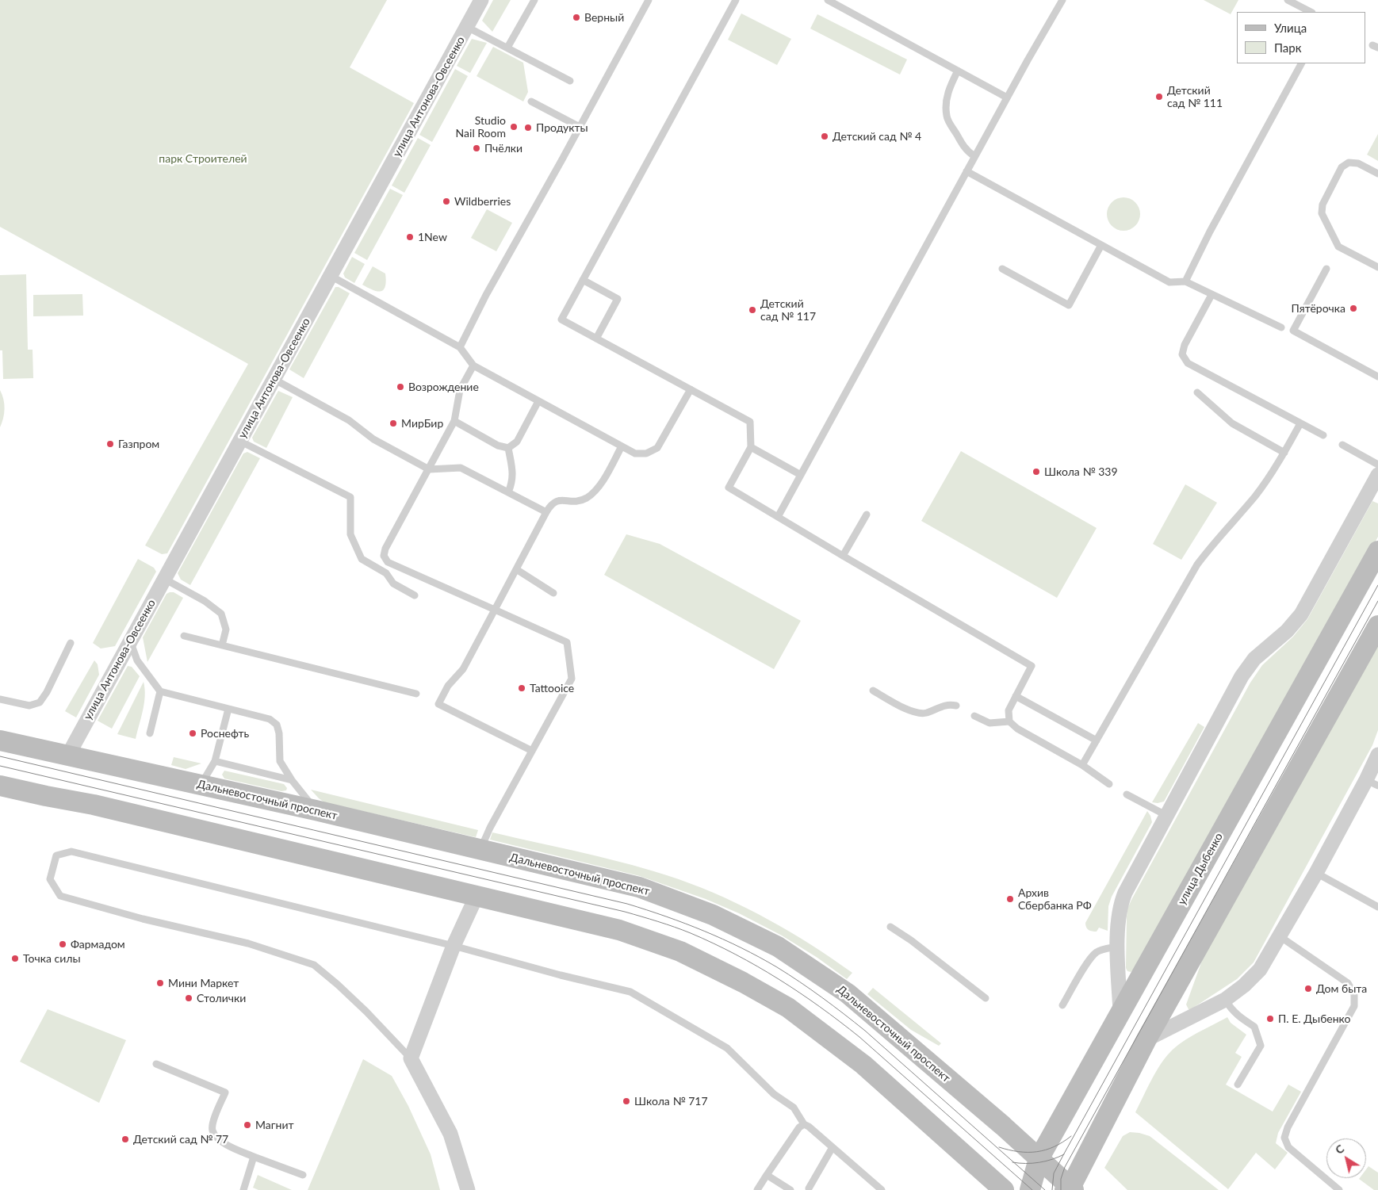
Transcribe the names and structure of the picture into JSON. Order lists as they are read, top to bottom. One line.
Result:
{"streets":{"main road":["Дальневосточный проспект","улица Дыбенко"],"street":["улица Антонова-Овсеенко"]},"crossings":[["улица Антонова-Овсеенко","Дальневосточный проспект"],["Дальневосточный проспект","улица Дыбенко"]],"parks":["парк Строителей"],"places":["Верный","Детский сад № 111","Studio Nail Room","Продукты","Детский сад № 4","Пчёлки","Wildberries","1New","Пятёрочка","Детский сад № 117","Возрождение","МирБир","Газпром","Школа № 339","Tattooice","Роснефть","Архив Сбербанка РФ","Фармадом","Точка силы","Мини Маркет","Дом быта","Столички","П. Е. Дыбенко","Школа № 717","Магнит","Детский сад № 77"],"legend":["Улица","Парк"],"north":"top left"}
